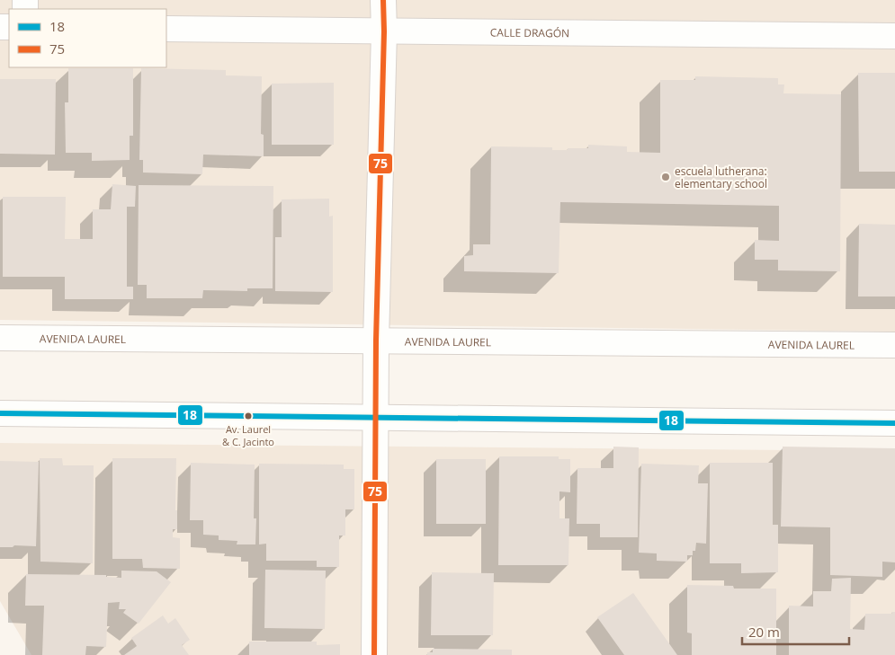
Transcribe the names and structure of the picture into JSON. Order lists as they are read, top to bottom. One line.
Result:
{"streets":{"street":["CALLE DRAGÓN","AVENIDA LAUREL"]},"places":["escuela lutherana: elementary school","Av. Laurel & C. Jacinto"],"lines":["transit line 75","transit line 18"],"legend":["18","75"],"scale_bar":"20 m"}
